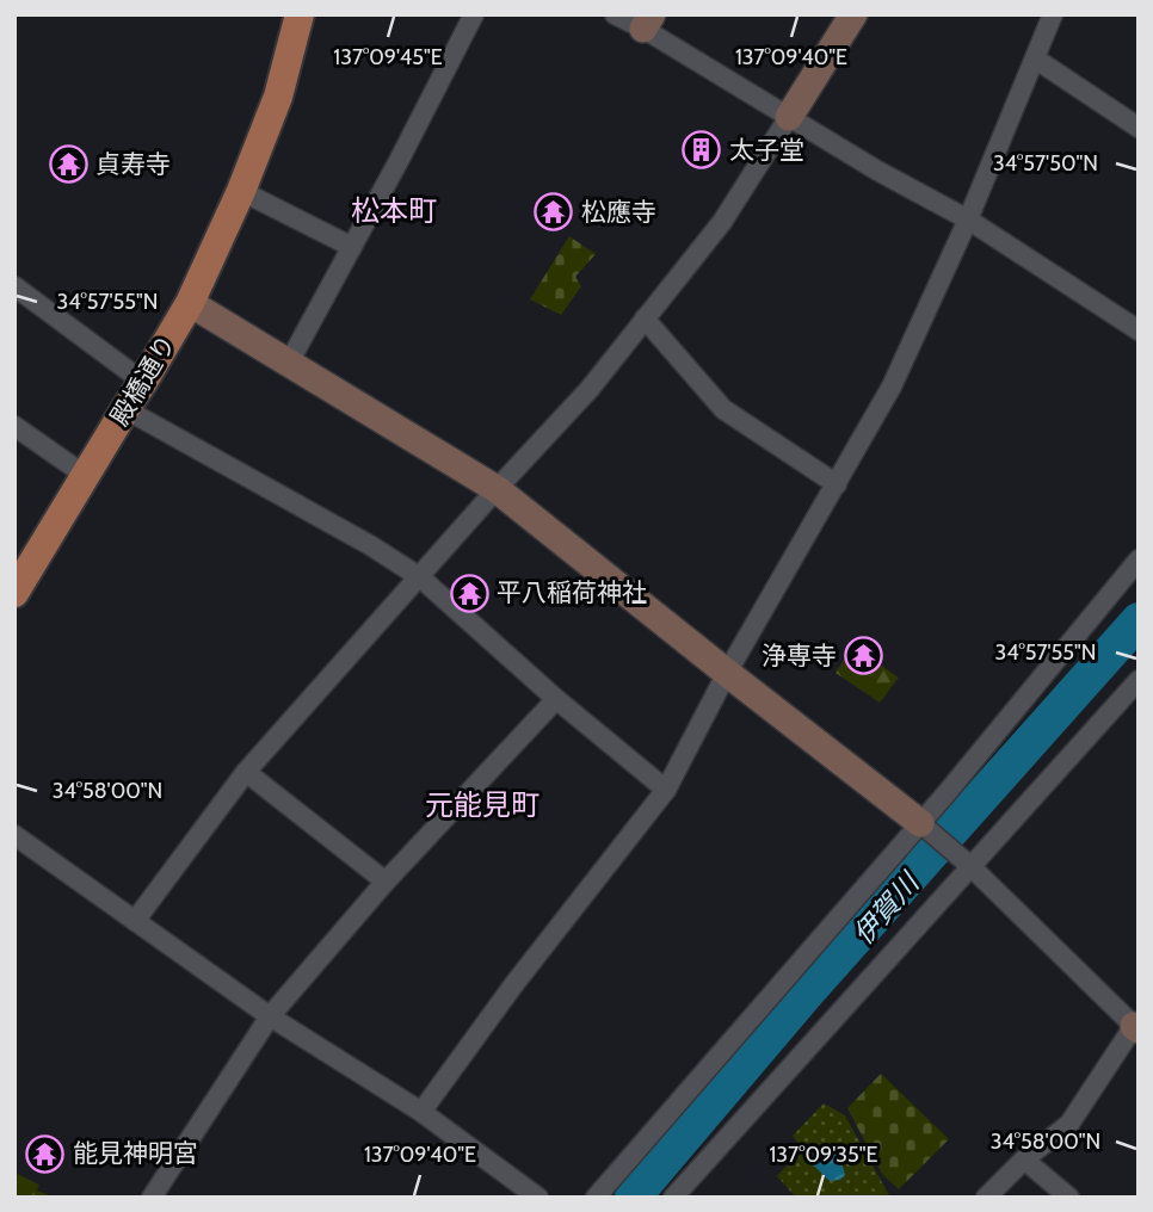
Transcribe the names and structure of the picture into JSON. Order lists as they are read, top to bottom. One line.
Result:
{"streets":{"main road":["殿橋通り"]},"districts":["松本町","元能見町"],"water":["伊賀川"],"places":{"building":["太子堂"],"temple":["貞寿寺","松應寺","平八稲荷神社","浄専寺","能見神明宮"]},"coordinates":["137°09'45\"E","137°09'40\"E","34°57'50\"N","34°57'55\"N","34°58'00\"N","137°09'35\"E"]}
